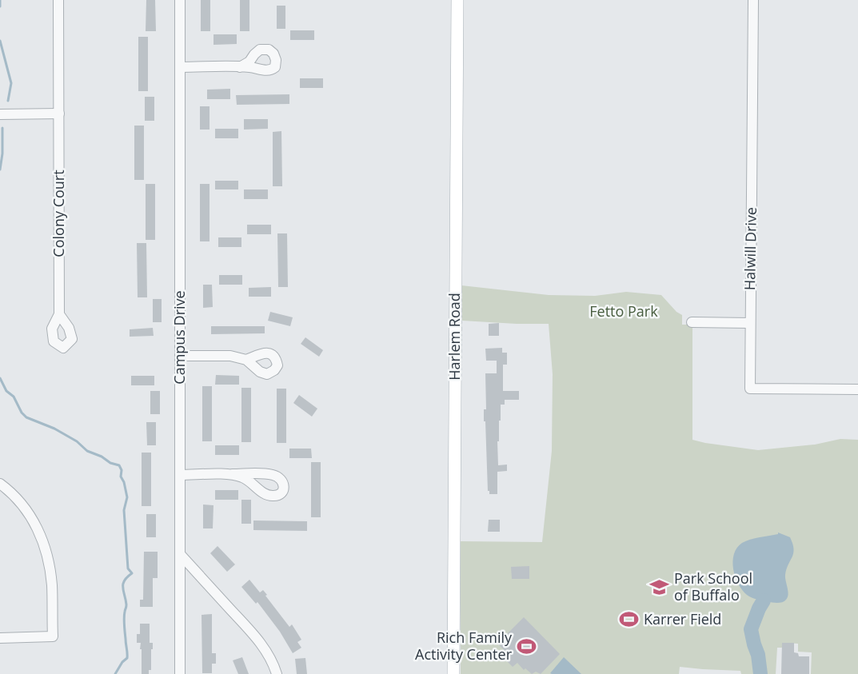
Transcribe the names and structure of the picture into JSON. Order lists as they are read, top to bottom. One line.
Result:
{"streets":{"main road":["Harlem Road"],"street":["Colony Court","Halwill Drive","Campus Drive"]},"parks":["Fetto Park"],"places":{"school or university":["Park School of Buffalo"],"sports":["Karrer Field","Rich Family Activity Center"]}}
